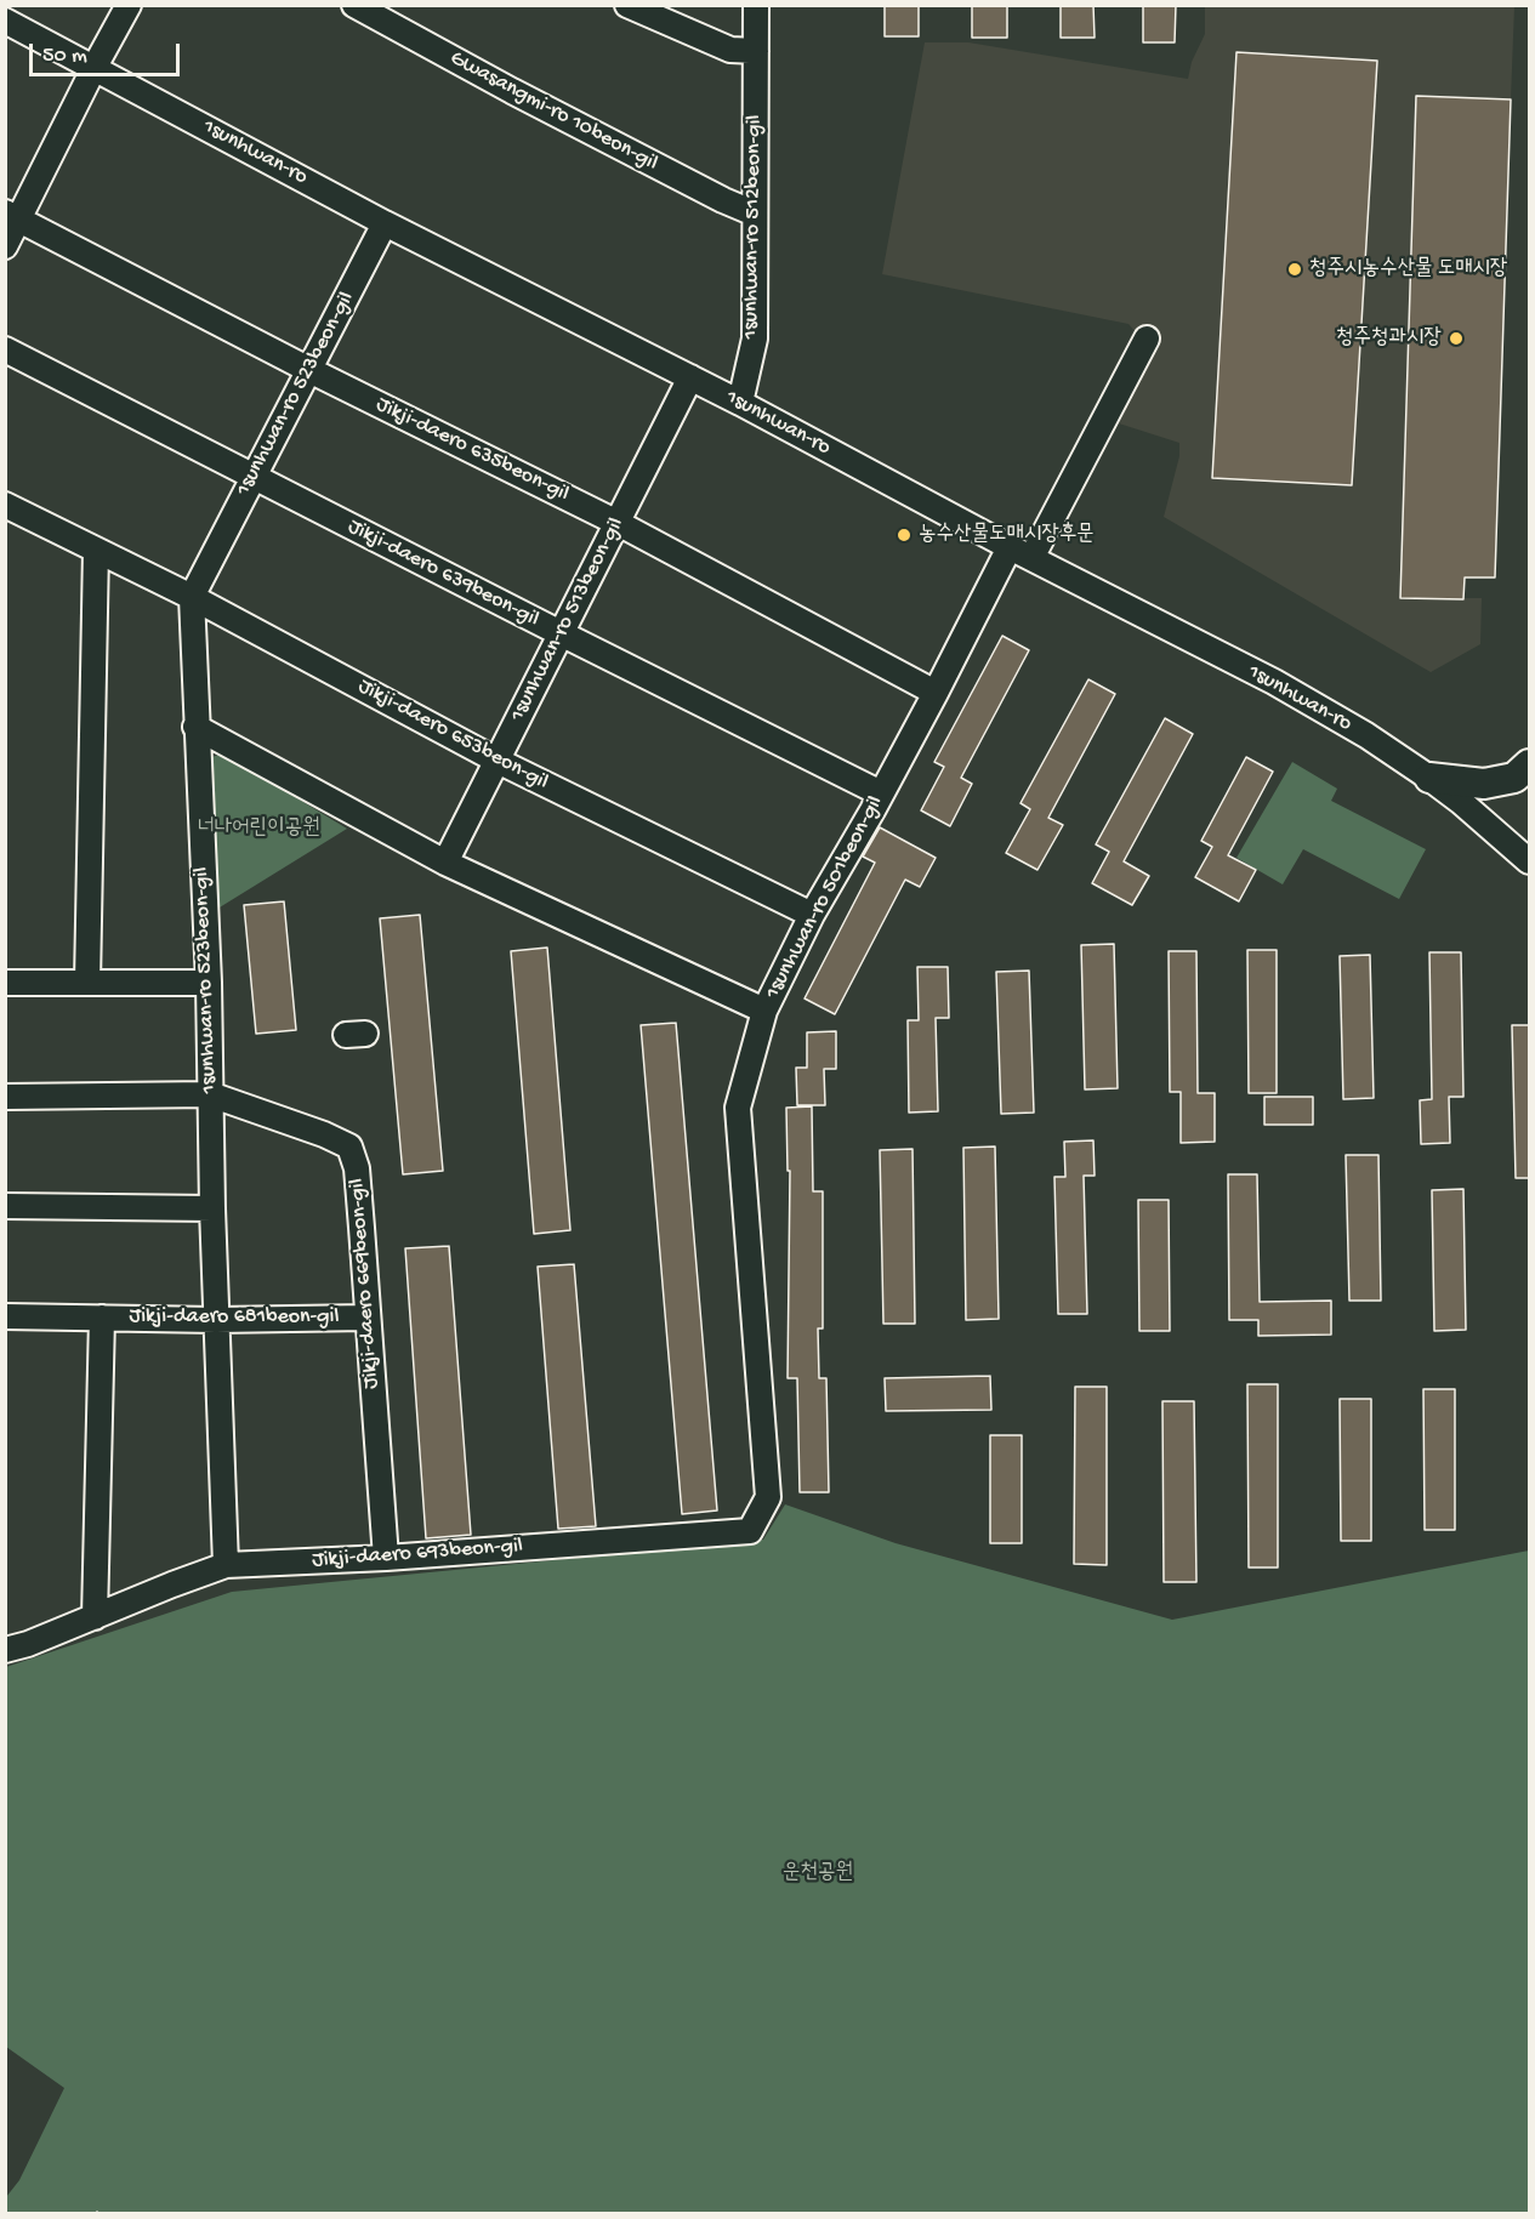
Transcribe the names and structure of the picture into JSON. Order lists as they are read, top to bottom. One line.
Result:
{"streets":{"street":["Gwasangmi-ro 10beon-gil","1sunhwan-ro","1sunhwan-ro 512beon-gil","1sunhwan-ro 523beon-gil","Jikji-daero 635beon-gil","Jikji-daero 639beon-gil","1sunhwan-ro 513beon-gil","Jikji-daero 653beon-gil","1sunhwan-ro 501beon-gil","Jikji-daero 669beon-gil","Jikji-daero 681beon-gil","Jikji-daero 693beon-gil"]},"crossings":[["Gwasangmi-ro 10beon-gil","1sunhwan-ro 512beon-gil"],["1sunhwan-ro","1sunhwan-ro 512beon-gil"],["1sunhwan-ro","1sunhwan-ro 523beon-gil"],["1sunhwan-ro","1sunhwan-ro 513beon-gil"],["1sunhwan-ro","1sunhwan-ro 501beon-gil"],["1sunhwan-ro 523beon-gil","Jikji-daero 635beon-gil"],["1sunhwan-ro 523beon-gil","Jikji-daero 639beon-gil"],["1sunhwan-ro 523beon-gil","Jikji-daero 653beon-gil"],["1sunhwan-ro 523beon-gil","Jikji-daero 669beon-gil"],["1sunhwan-ro 523beon-gil","Jikji-daero 681beon-gil"],["1sunhwan-ro 523beon-gil","Jikji-daero 693beon-gil"],["Jikji-daero 635beon-gil","1sunhwan-ro 513beon-gil"],["Jikji-daero 635beon-gil","1sunhwan-ro 501beon-gil"],["Jikji-daero 639beon-gil","1sunhwan-ro 513beon-gil"],["Jikji-daero 639beon-gil","1sunhwan-ro 501beon-gil"],["1sunhwan-ro 513beon-gil","Jikji-daero 653beon-gil"],["Jikji-daero 653beon-gil","1sunhwan-ro 501beon-gil"],["1sunhwan-ro 501beon-gil","Jikji-daero 693beon-gil"],["Jikji-daero 669beon-gil","Jikji-daero 681beon-gil"],["Jikji-daero 669beon-gil","Jikji-daero 693beon-gil"],["Jikji-daero 681beon-gil","Jikji-daero 693beon-gil"]],"parks":["너나어린이공원","운천공원"],"places":["청주시농수산물 도매시장","청주청과시장","농수산물도매시장후문"],"scale_bar":"50 m"}
